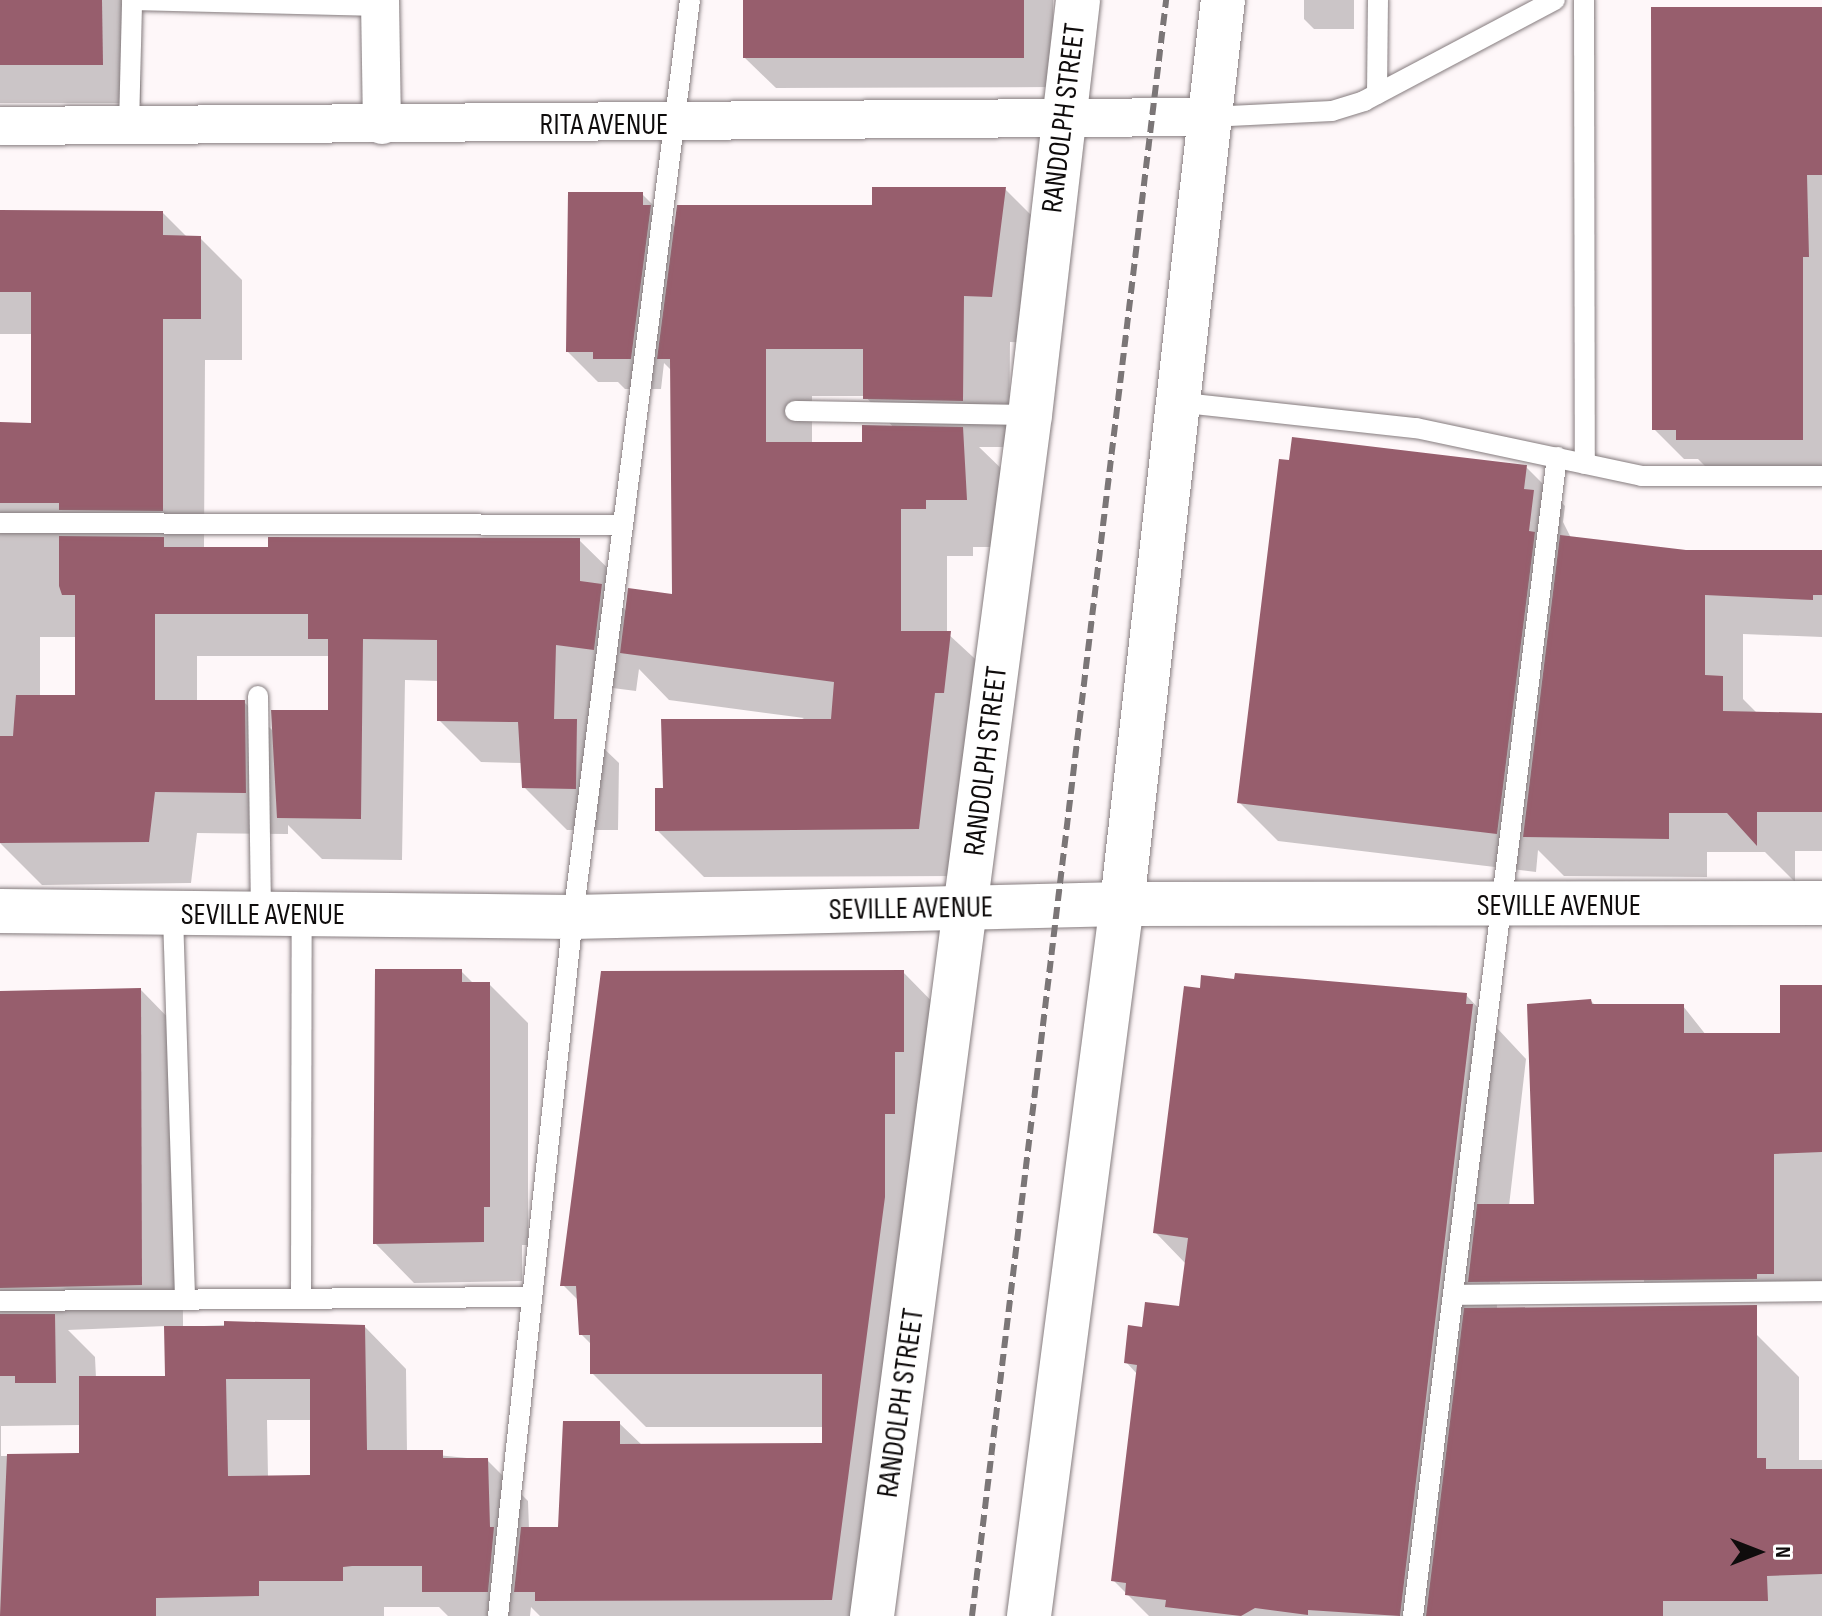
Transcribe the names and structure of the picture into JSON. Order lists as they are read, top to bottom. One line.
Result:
{"streets":{"street":["RANDOLPH STREET","RITA AVENUE","SEVILLE AVENUE"]},"crossings":[["RANDOLPH STREET","RITA AVENUE"],["RANDOLPH STREET","SEVILLE AVENUE"]],"north":"right"}
